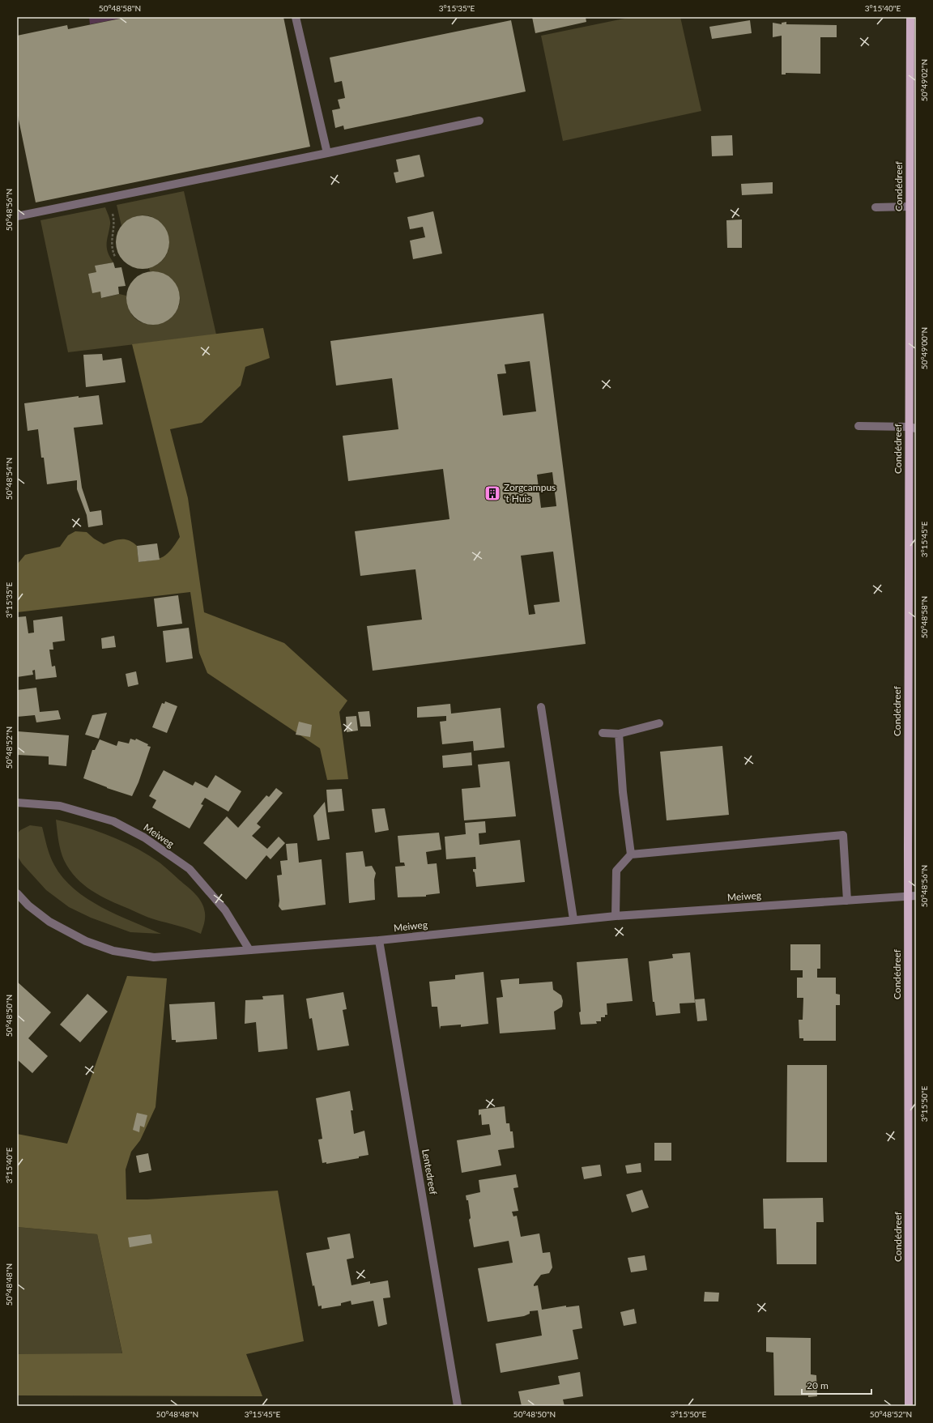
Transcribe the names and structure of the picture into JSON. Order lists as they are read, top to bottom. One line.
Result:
{"streets":{"main road":["Condédreef"],"street":["Meiweg","Lentedreef"]},"crossings":[["Condédreef","Meiweg"],["Meiweg","Lentedreef"]],"places":{"building":["Zorgcampus 't Huis"]},"scale_bar":"20 m","coordinates":["50°48'58\"N","3°15'35\"E","3°15'40\"E","50°49'02\"N","50°48'56\"N","50°49'00\"N","50°48'54\"N","3°15'45\"E","50°48'52\"N","50°48'50\"N","3°15'50\"E","50°48'48\"N"]}
